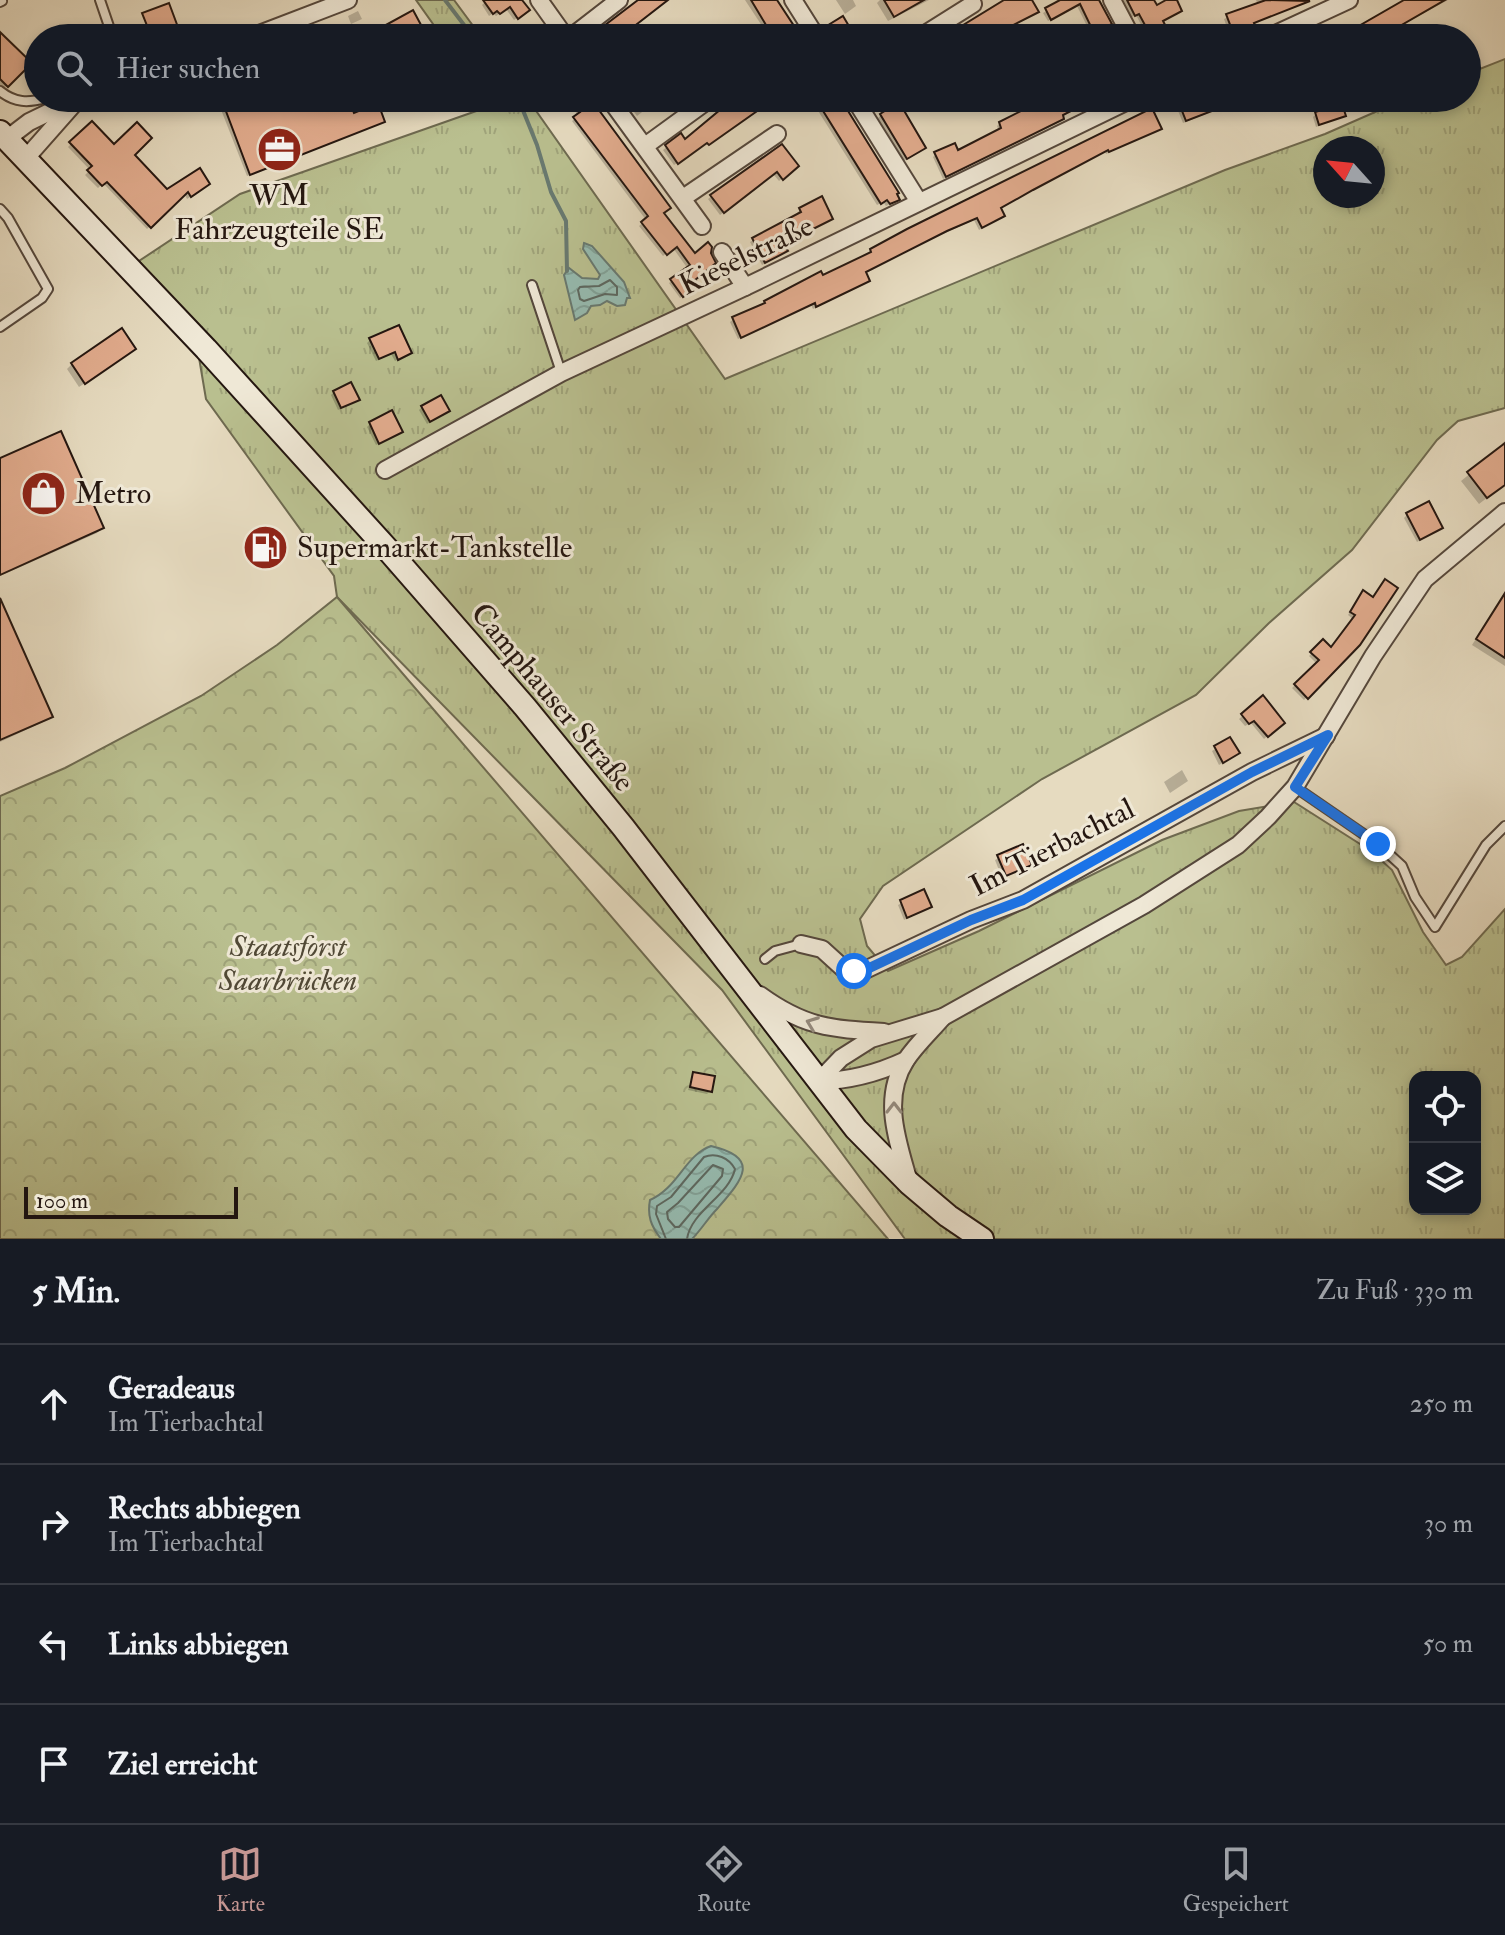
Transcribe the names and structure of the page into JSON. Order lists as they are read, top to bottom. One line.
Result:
{"streets":{"street":["Kieselstraße","Camphauser Straße","Im Tierbachtal"]},"parks":["Staatsforst Saarbrücken"],"places":{"office":["WM Fahrzeugteile SE"],"shop":["Metro"],"fuel station":["Supermarkt-Tankstelle"]},"scale_bar":"100 m","north":"top left","page":{"search":"Hier suchen","scale":"100 m","heading":["5 Min.","Zu Fuß · 330 m"],"list":[["Geradeaus","Im Tierbachtal","250 m"],["Rechts abbiegen","Im Tierbachtal","30 m"],["Links abbiegen","50 m"],"Ziel erreicht"],"nav":["Karte","Route","Gespeichert"]}}
